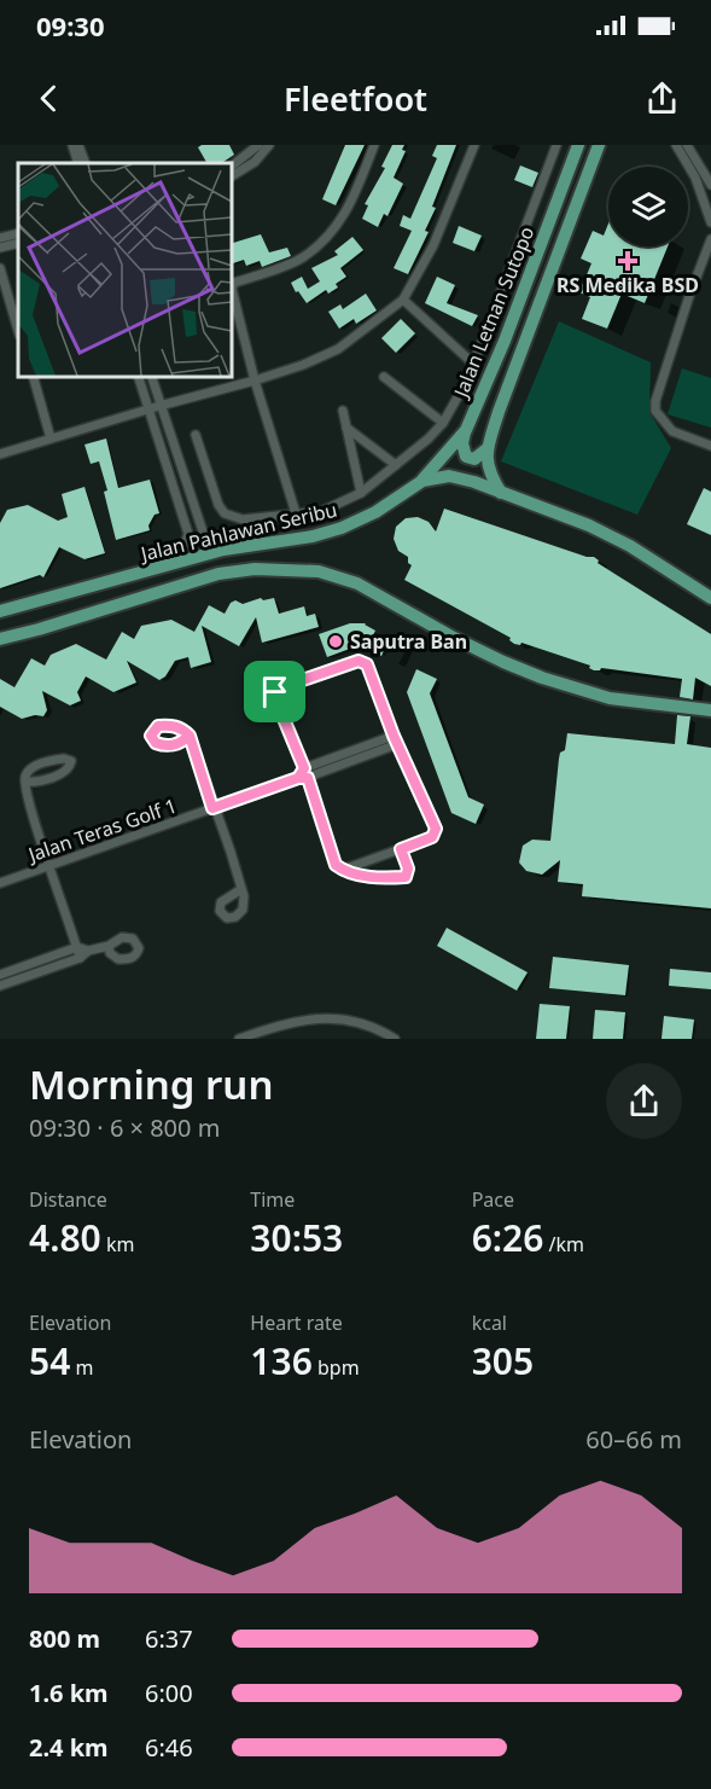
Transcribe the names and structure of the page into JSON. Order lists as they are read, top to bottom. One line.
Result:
{"streets":{"main road":["Jalan Letnan Sutopo","Jalan Pahlawan Seribu"],"street":["Jalan Teras Golf 1"]},"crossings":[["Jalan Letnan Sutopo","Jalan Pahlawan Seribu"]],"places":{"health":["RS Medika BSD"],"other":["Saputra Ban"]},"page":{"status":"09:30","header":"Fleetfoot","heading":["Morning run","09:30 · 6 × 800 m"],"stats":[["Distance","4.80 km"],["Time","30:53"],["Pace","6:26 /km"],["Elevation","54 m"],["Heart rate","136 bpm"],["kcal","305"]],"chart":["Elevation","60–66 m"],"list":[{"name":"800 m","note":"6:37"},{"name":"1.6 km","note":"6:00"},{"name":"2.4 km","note":"6:46"}]}}
